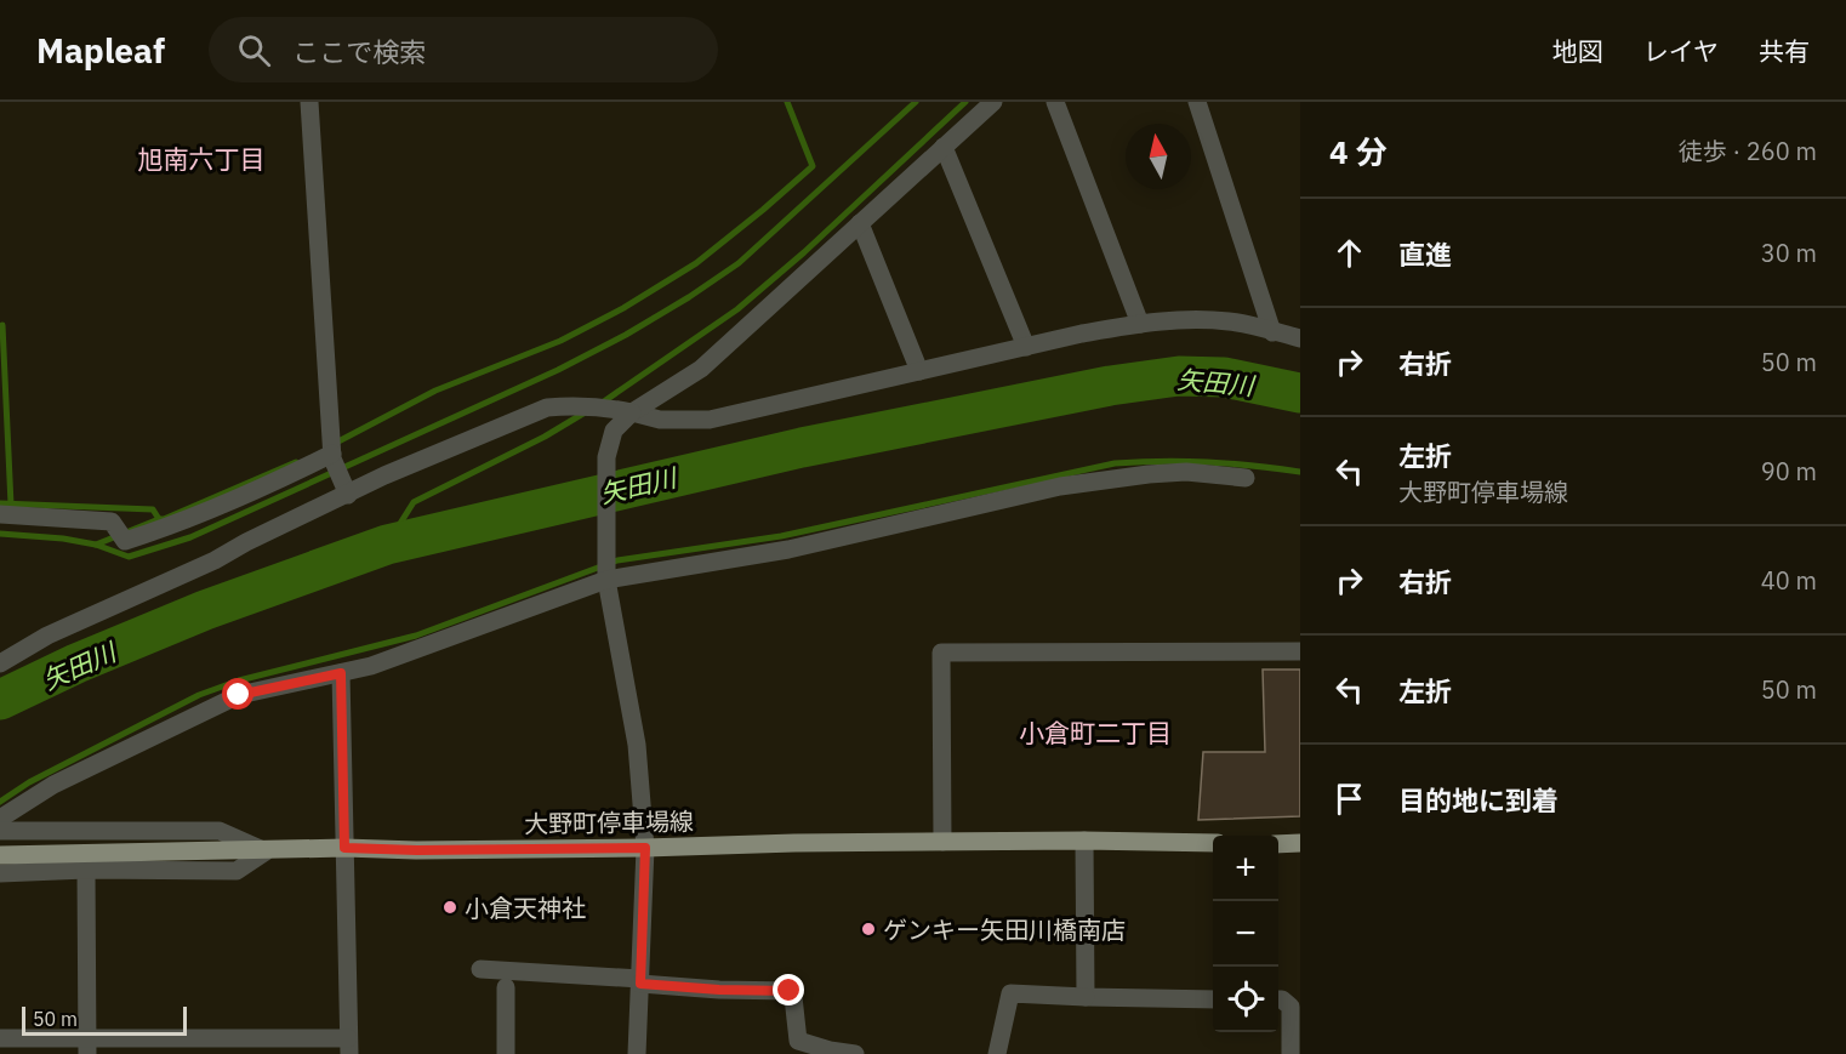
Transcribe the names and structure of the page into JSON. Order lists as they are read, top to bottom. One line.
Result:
{"streets":{"main road":["大野町停車場線"]},"districts":["旭南六丁目","小倉町二丁目"],"water":["矢田川"],"places":["小倉天神社","ゲンキー矢田川橋南店"],"scale_bar":"50 m","north":"top","page":{"header":"Mapleaf","search":"ここで検索","nav":["地図","レイヤ","共有"],"heading":["4 分","徒歩 · 260 m"],"list":[["直進","30 m"],["右折","50 m"],["左折","大野町停車場線","90 m"],["右折","40 m"],["左折","50 m"],"目的地に到着"],"map_buttons":["+","−"],"scale":"50 m"}}
